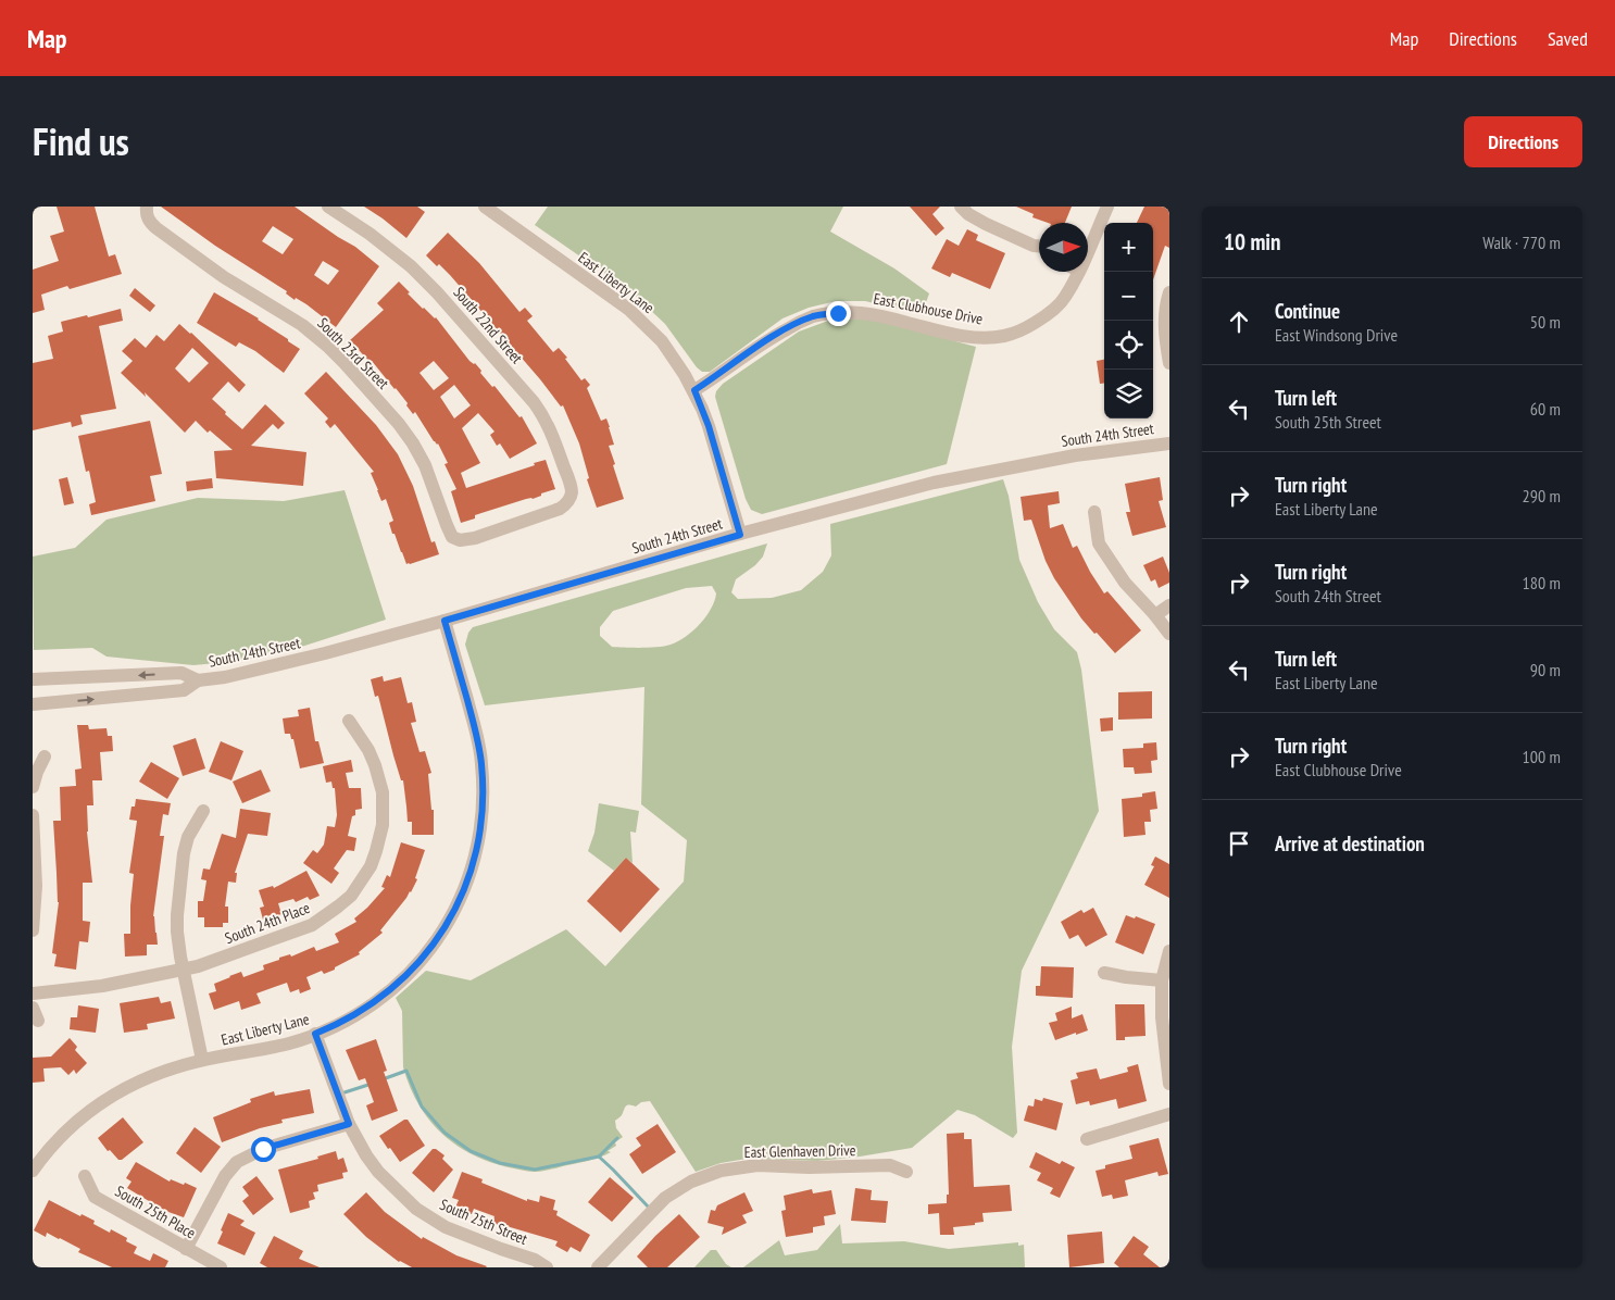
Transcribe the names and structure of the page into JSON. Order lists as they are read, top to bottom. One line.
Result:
{"streets":{"street":["East Liberty Lane","East Clubhouse Drive","South 22nd Street","South 23rd Street","South 24th Street","South 24th Place","East Glenhaven Drive","South 25th Place","South 25th Street"]},"crossings":[["East Liberty Lane","East Clubhouse Drive"],["East Liberty Lane","South 24th Street"],["East Liberty Lane","South 25th Street"],["South 22nd Street","South 23rd Street"]],"north":"right","page":{"header":"Map","nav":["Map","Directions","Saved"],"title":"Find us","buttons":"Directions","heading":["10 min","Walk · 770 m"],"map_buttons":["+","−"],"list":[["Continue","East Windsong Drive","50 m"],["Turn left","South 25th Street","60 m"],["Turn right","East Liberty Lane","290 m"],["Turn right","South 24th Street","180 m"],["Turn left","East Liberty Lane","90 m"],["Turn right","East Clubhouse Drive","100 m"],"Arrive at destination"]}}
